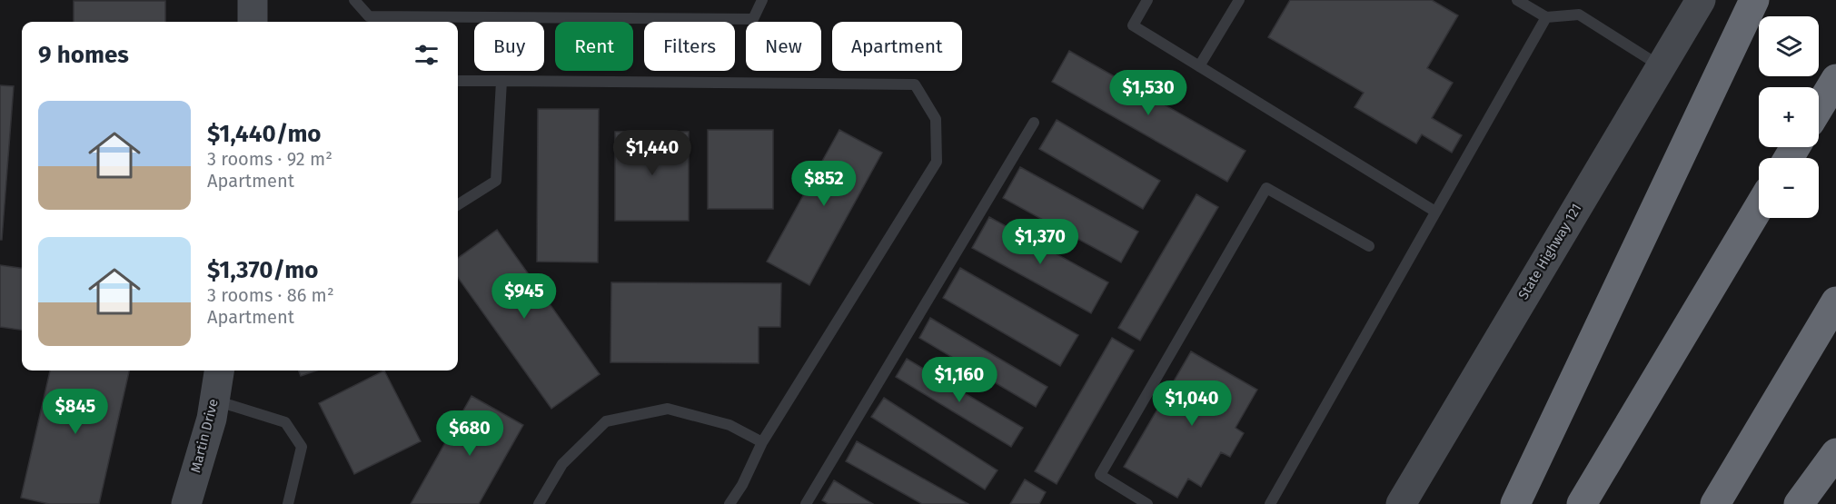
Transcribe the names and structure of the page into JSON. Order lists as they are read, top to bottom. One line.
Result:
{"streets":{"main road":["State Highway 121","Martin Drive"]},"page":{"map_buttons":["+","−"],"chip":["Buy","Rent","Filters","New","Apartment"],"heading":"9 homes","price":["$1,530","$1,440","$852","$1,370","$945","$1,160","$1,040","$845","$680"],"list":[{"name":"$1,440/mo","note":"3 rooms · 92 m² · Apartment"},{"name":"$1,370/mo","note":"3 rooms · 86 m² · Apartment"}]}}
